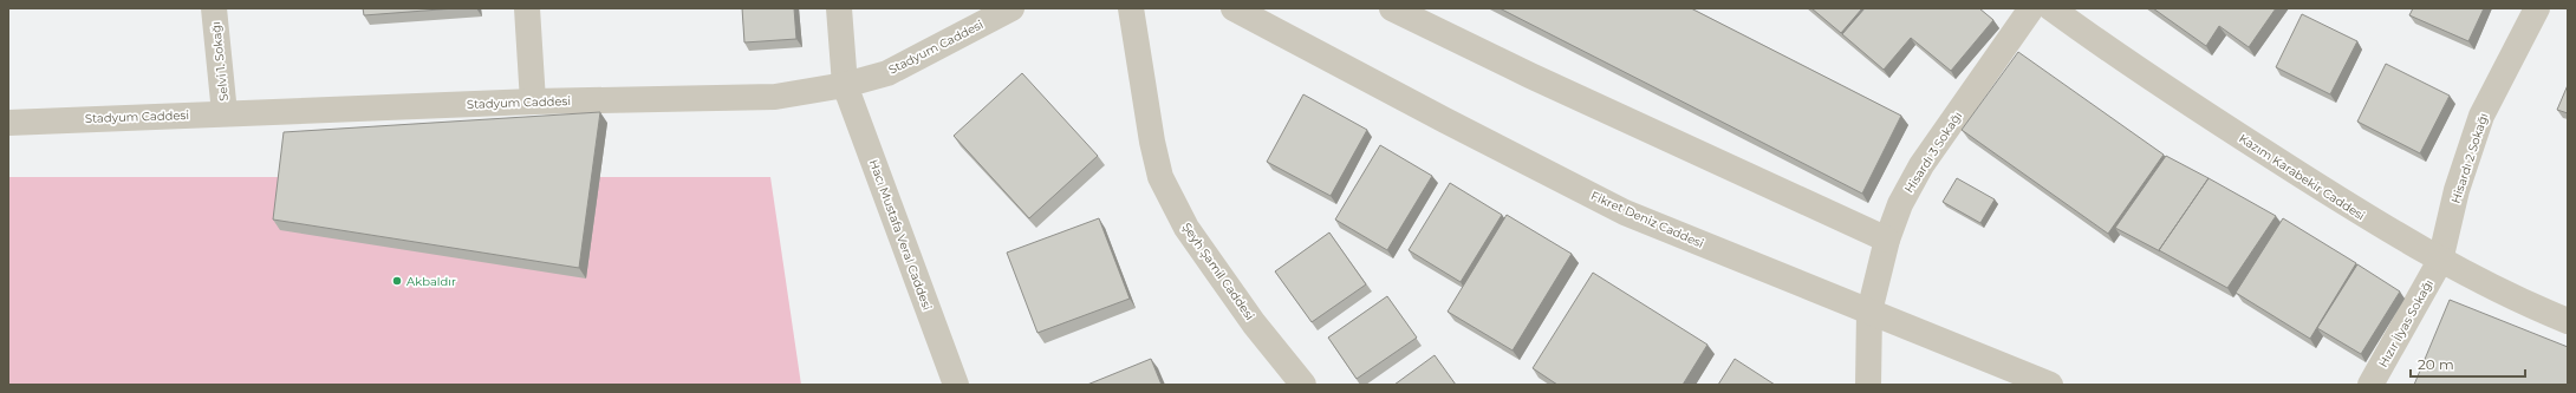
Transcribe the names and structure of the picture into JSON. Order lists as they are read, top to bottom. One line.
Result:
{"streets":{"street":["Stadyum Caddesi","Selvi 1. Sokağı","Hisardı 3 Sokağı","Hisardı 2 Sokağı","Kazım Karabekir Caddesi","Fikret Deniz Caddesi","Hacı Mustafa Veral Caddesi","Şeyh Şamil Caddesi","Hızır İlyas Sokağı"]},"crossings":[["Stadyum Caddesi","Selvi 1. Sokağı"],["Stadyum Caddesi","Hacı Mustafa Veral Caddesi"],["Hisardı 3 Sokağı","Fikret Deniz Caddesi"],["Hisardı 2 Sokağı","Kazım Karabekir Caddesi"],["Hisardı 2 Sokağı","Hızır İlyas Sokağı"],["Kazım Karabekir Caddesi","Hızır İlyas Sokağı"]],"places":["Akbaldır"],"scale_bar":"20 m"}
